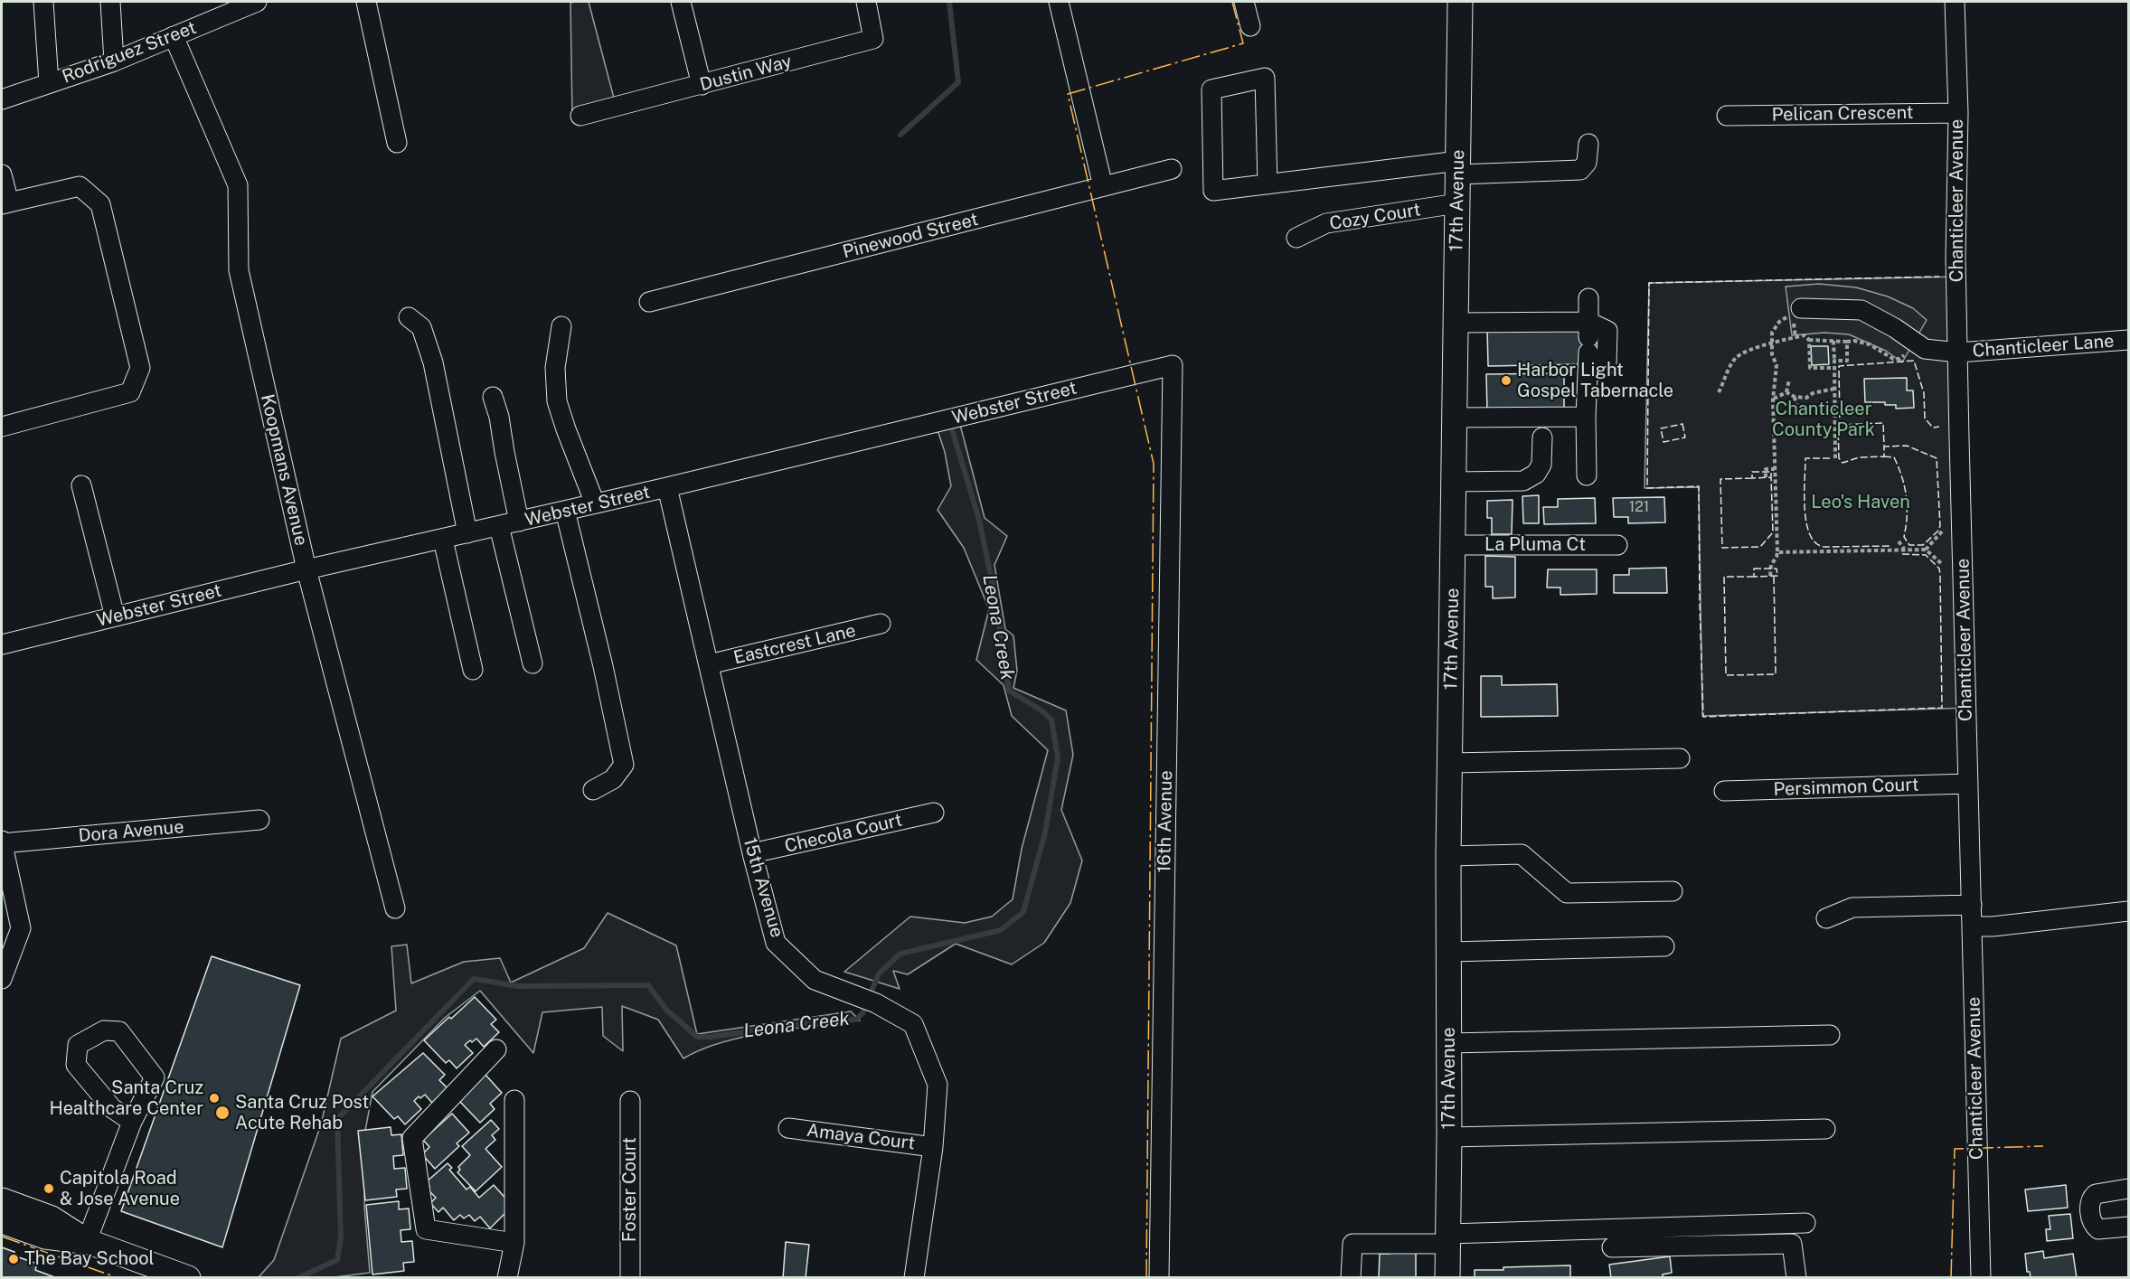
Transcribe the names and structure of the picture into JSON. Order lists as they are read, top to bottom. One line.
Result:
{"streets":{"main road":["17th Avenue"],"street":["Rodriguez Street","Dustin Way","Pelican Crescent","Chanticleer Avenue","Cozy Court","Pinewood Street","Chanticleer Lane","Webster Street","Koopmans Avenue","La Pluma Ct","Eastcrest Lane","Persimmon Court","16th Avenue","Dora Avenue","Checola Court","15th Avenue","Amaya Court","Foster Court"]},"crossings":[["Rodriguez Street","Koopmans Avenue"],["Pelican Crescent","Chanticleer Avenue"],["17th Avenue","Cozy Court"],["17th Avenue","La Pluma Ct"],["Chanticleer Avenue","Chanticleer Lane"],["Chanticleer Avenue","Persimmon Court"],["Webster Street","Koopmans Avenue"],["Webster Street","16th Avenue"],["Webster Street","15th Avenue"],["Eastcrest Lane","15th Avenue"],["Checola Court","15th Avenue"],["15th Avenue","Amaya Court"]],"water":["Leona Creek"],"parks":["Chanticleer County Park","Leo's Haven"],"places":["Harbor Light Gospel Tabernacle","Santa Cruz Healthcare Center","Santa Cruz Post Acute Rehab","Capitola Road & Jose Avenue","The Bay School"],"house_numbers":["121"]}
